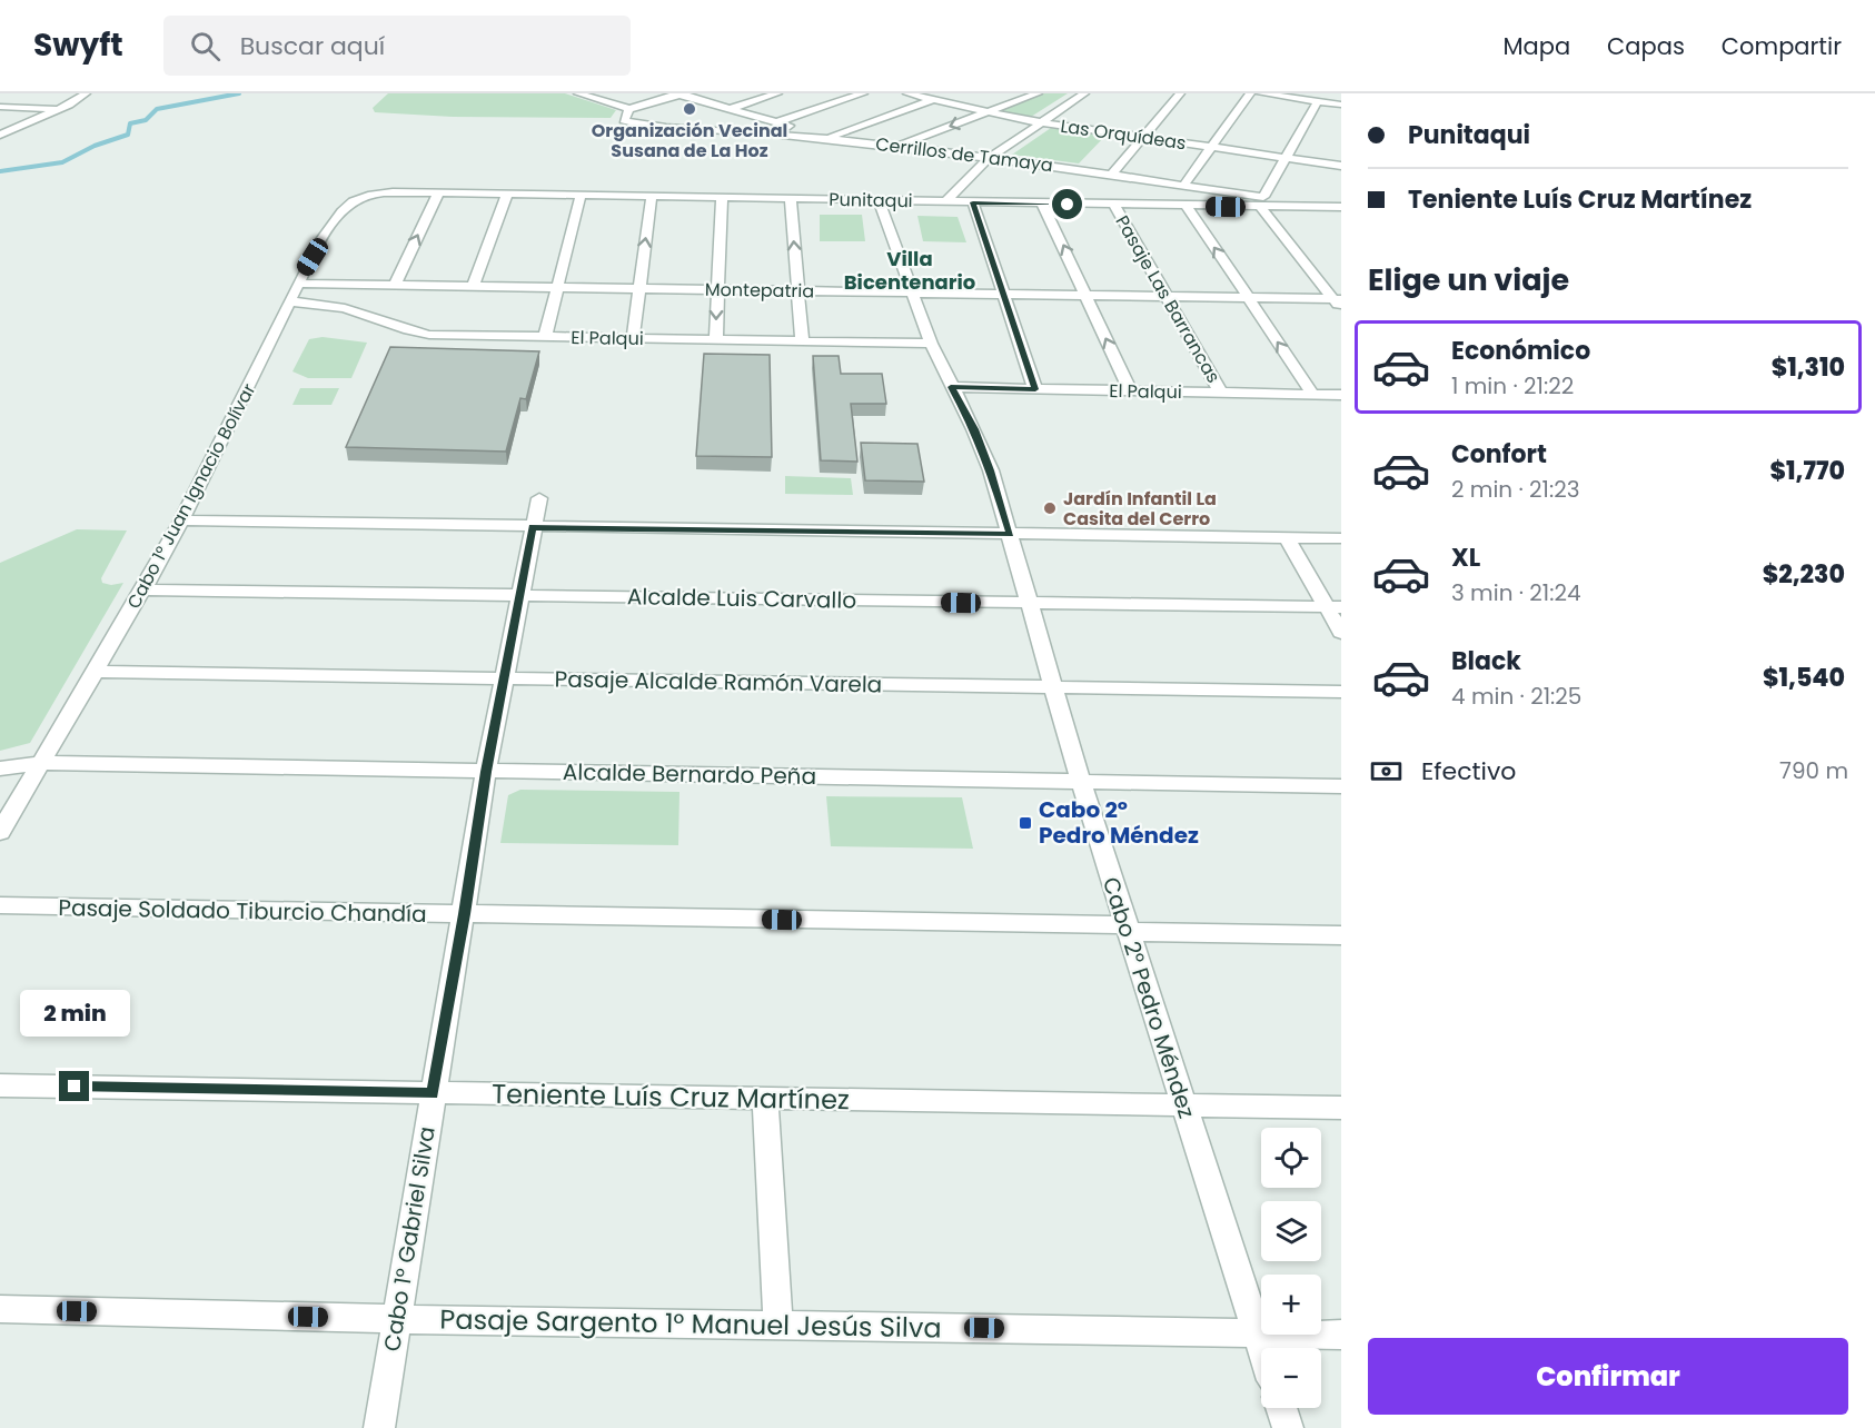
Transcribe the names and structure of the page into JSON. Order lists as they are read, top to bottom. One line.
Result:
{"streets":{"street":["Las Orquídeas","Cerrillos de Tamaya","Punitaqui","Montepatria","Pasaje Las Barrancas","El Palqui","Cabo 1° Juan Ignacio Bolívar","Alcalde Luis Carvallo","Pasaje Alcalde Ramón Varela","Alcalde Bernardo Peña","Pasaje Soldado Tiburcio Chandía","Cabo 2° Pedro Méndez","Teniente Luís Cruz Martínez","Cabo 1° Gabriel Silva","Pasaje Sargento 1° Manuel Jesús Silva"]},"crossings":[["Cerrillos de Tamaya","Punitaqui"],["Punitaqui","Pasaje Las Barrancas"],["Punitaqui","Cabo 1° Juan Ignacio Bolívar"],["Punitaqui","Cabo 2° Pedro Méndez"],["Montepatria","Pasaje Las Barrancas"],["Montepatria","Cabo 1° Juan Ignacio Bolívar"],["Montepatria","Cabo 2° Pedro Méndez"],["Pasaje Las Barrancas","El Palqui"],["El Palqui","Cabo 1° Juan Ignacio Bolívar"],["El Palqui","Cabo 2° Pedro Méndez"],["Cabo 1° Juan Ignacio Bolívar","Alcalde Luis Carvallo"],["Cabo 1° Juan Ignacio Bolívar","Pasaje Alcalde Ramón Varela"],["Cabo 1° Juan Ignacio Bolívar","Alcalde Bernardo Peña"],["Alcalde Luis Carvallo","Cabo 2° Pedro Méndez"],["Alcalde Luis Carvallo","Cabo 1° Gabriel Silva"],["Pasaje Alcalde Ramón Varela","Cabo 2° Pedro Méndez"],["Pasaje Alcalde Ramón Varela","Cabo 1° Gabriel Silva"],["Alcalde Bernardo Peña","Cabo 2° Pedro Méndez"],["Alcalde Bernardo Peña","Cabo 1° Gabriel Silva"],["Pasaje Soldado Tiburcio Chandía","Cabo 2° Pedro Méndez"],["Pasaje Soldado Tiburcio Chandía","Cabo 1° Gabriel Silva"],["Cabo 2° Pedro Méndez","Teniente Luís Cruz Martínez"],["Cabo 2° Pedro Méndez","Pasaje Sargento 1° Manuel Jesús Silva"],["Teniente Luís Cruz Martínez","Cabo 1° Gabriel Silva"],["Cabo 1° Gabriel Silva","Pasaje Sargento 1° Manuel Jesús Silva"]],"districts":["Villa Bicentenario"],"places":{"other":["Organización Vecinal Susana de La Hoz","Jardín Infantil La Casita del Cerro"],"transit":["Cabo 2º Pedro Méndez"]},"page":{"header":"Swyft","search":"Buscar aquí","nav":["Mapa","Capas","Compartir"],"banner":["Punitaqui","Teniente Luís Cruz Martínez"],"heading":"Elige un viaje","list":[{"name":"Económico","note":"1 min · 21:22","value":"$1,310"},{"name":"Confort","note":"2 min · 21:23","value":"$1,770"},{"name":"XL","note":"3 min · 21:24","value":"$2,230"},{"name":"Black","note":"4 min · 21:25","value":"$1,540"}],"pay":["Efectivo","790 m"],"bubble":"2 min","map_buttons":["+","−"],"buttons":"Confirmar"}}
